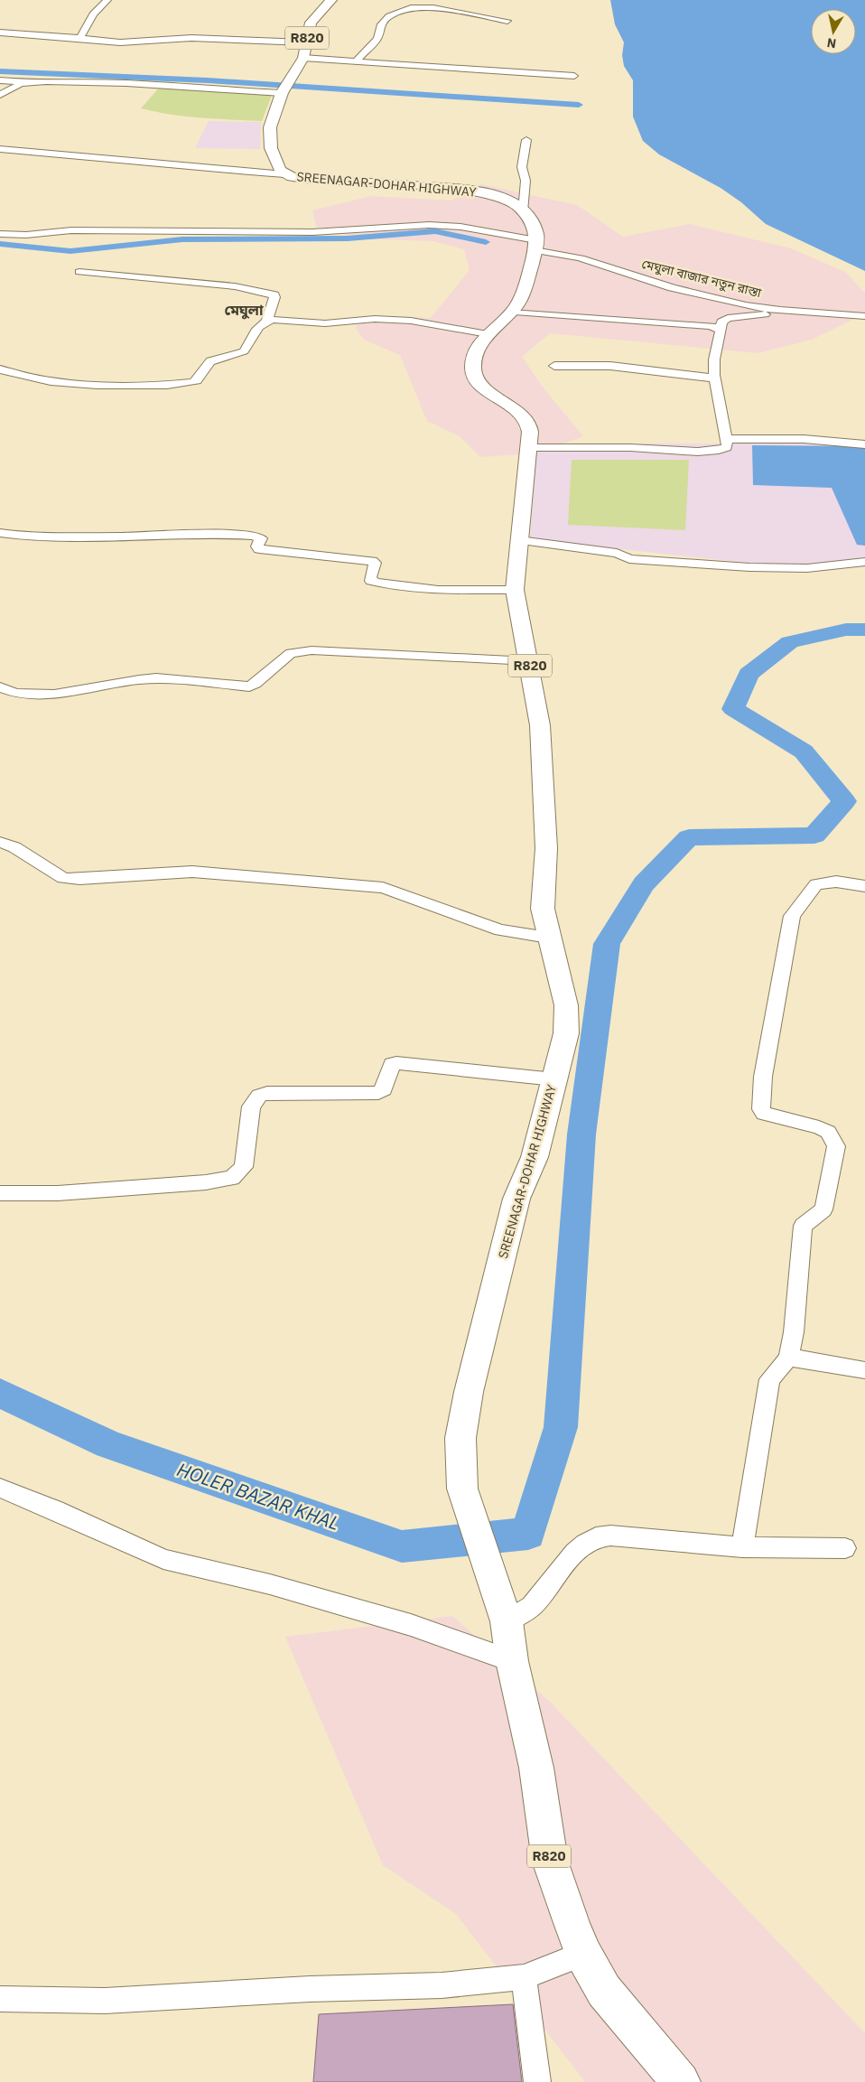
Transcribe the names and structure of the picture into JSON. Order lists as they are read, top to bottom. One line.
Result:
{"streets":{"main road":["R820","SREENAGAR-DOHAR HIGHWAY"],"street":["মেঘুলা বাজার নতুন রাস্তা"]},"crossings":[["R820","SREENAGAR-DOHAR HIGHWAY"],["SREENAGAR-DOHAR HIGHWAY","মেঘুলা বাজার নতুন রাস্তা"]],"districts":["মেঘুলা"],"water":["HOLER BAZAR KHAL"],"north":"bottom"}
